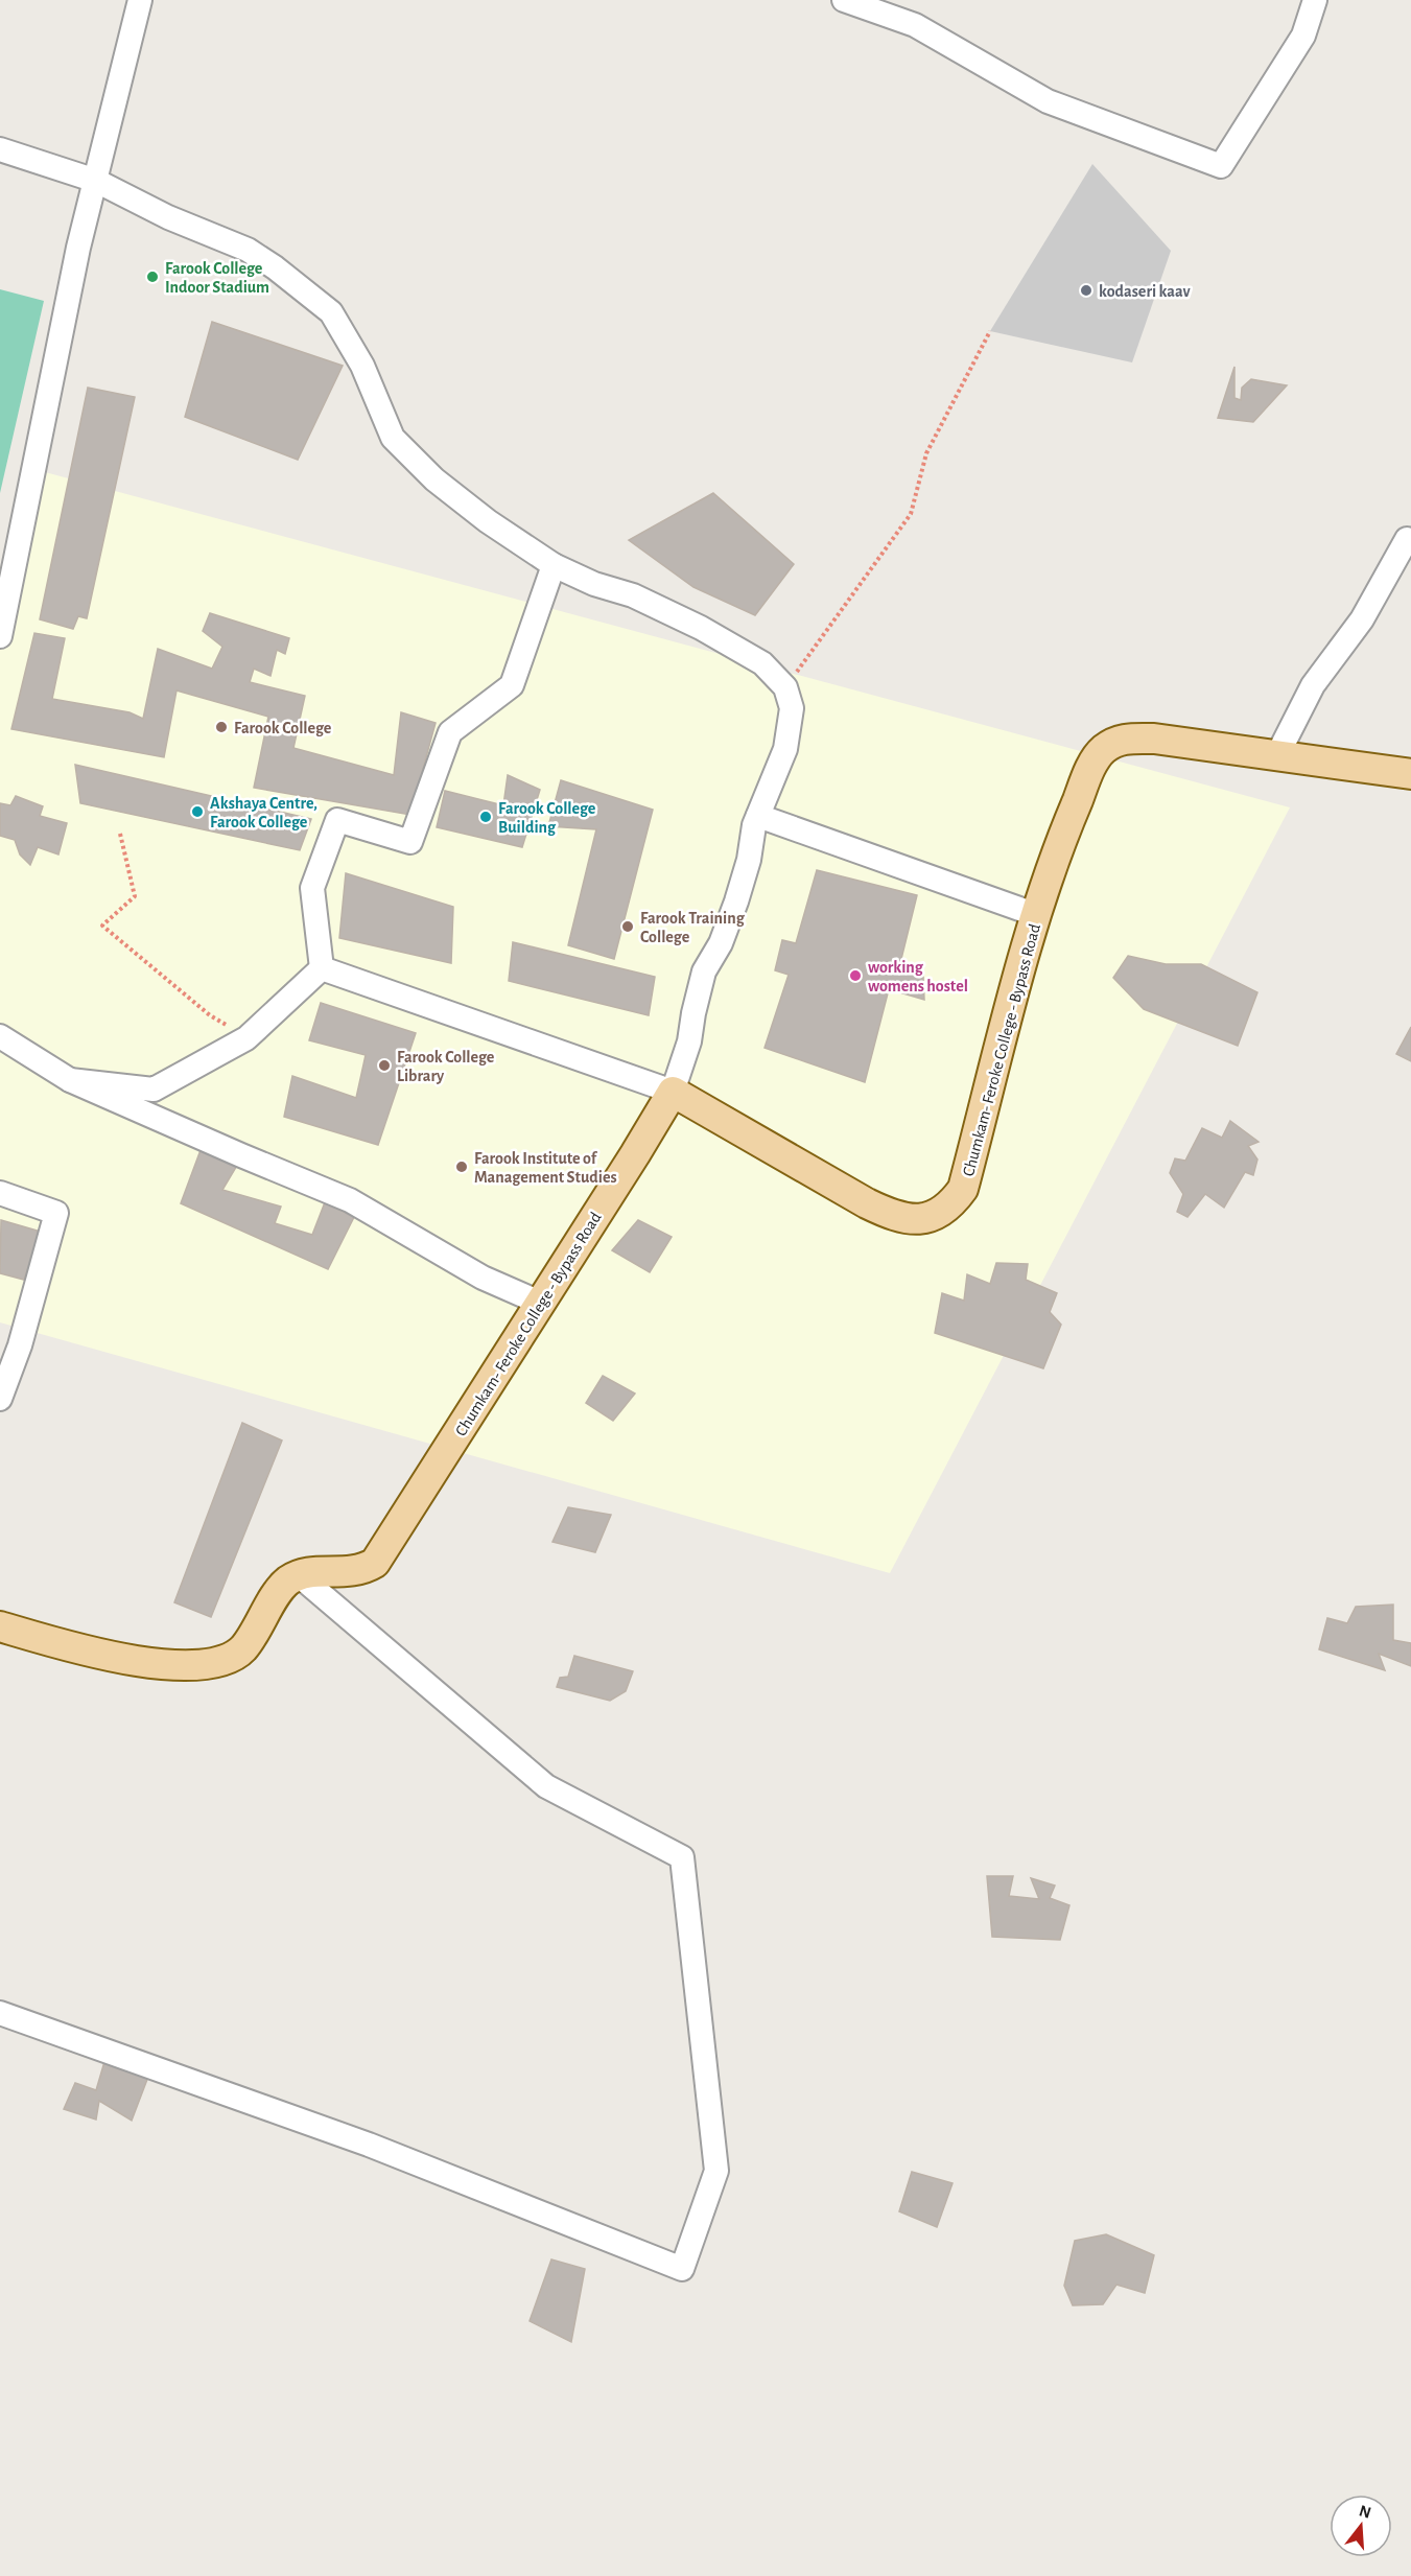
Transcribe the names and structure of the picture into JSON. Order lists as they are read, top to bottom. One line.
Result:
{"streets":{"main road":["Chumkam- Feroke College - Bypass Road"]},"places":["Farook College Indoor Stadium","kodaseri kaav","Farook College","Akshaya Centre, Farook College","Farook College Building","Farook Training College","working womens hostel","Farook College Library","Farook Institute of Management Studies"],"north":"top"}
